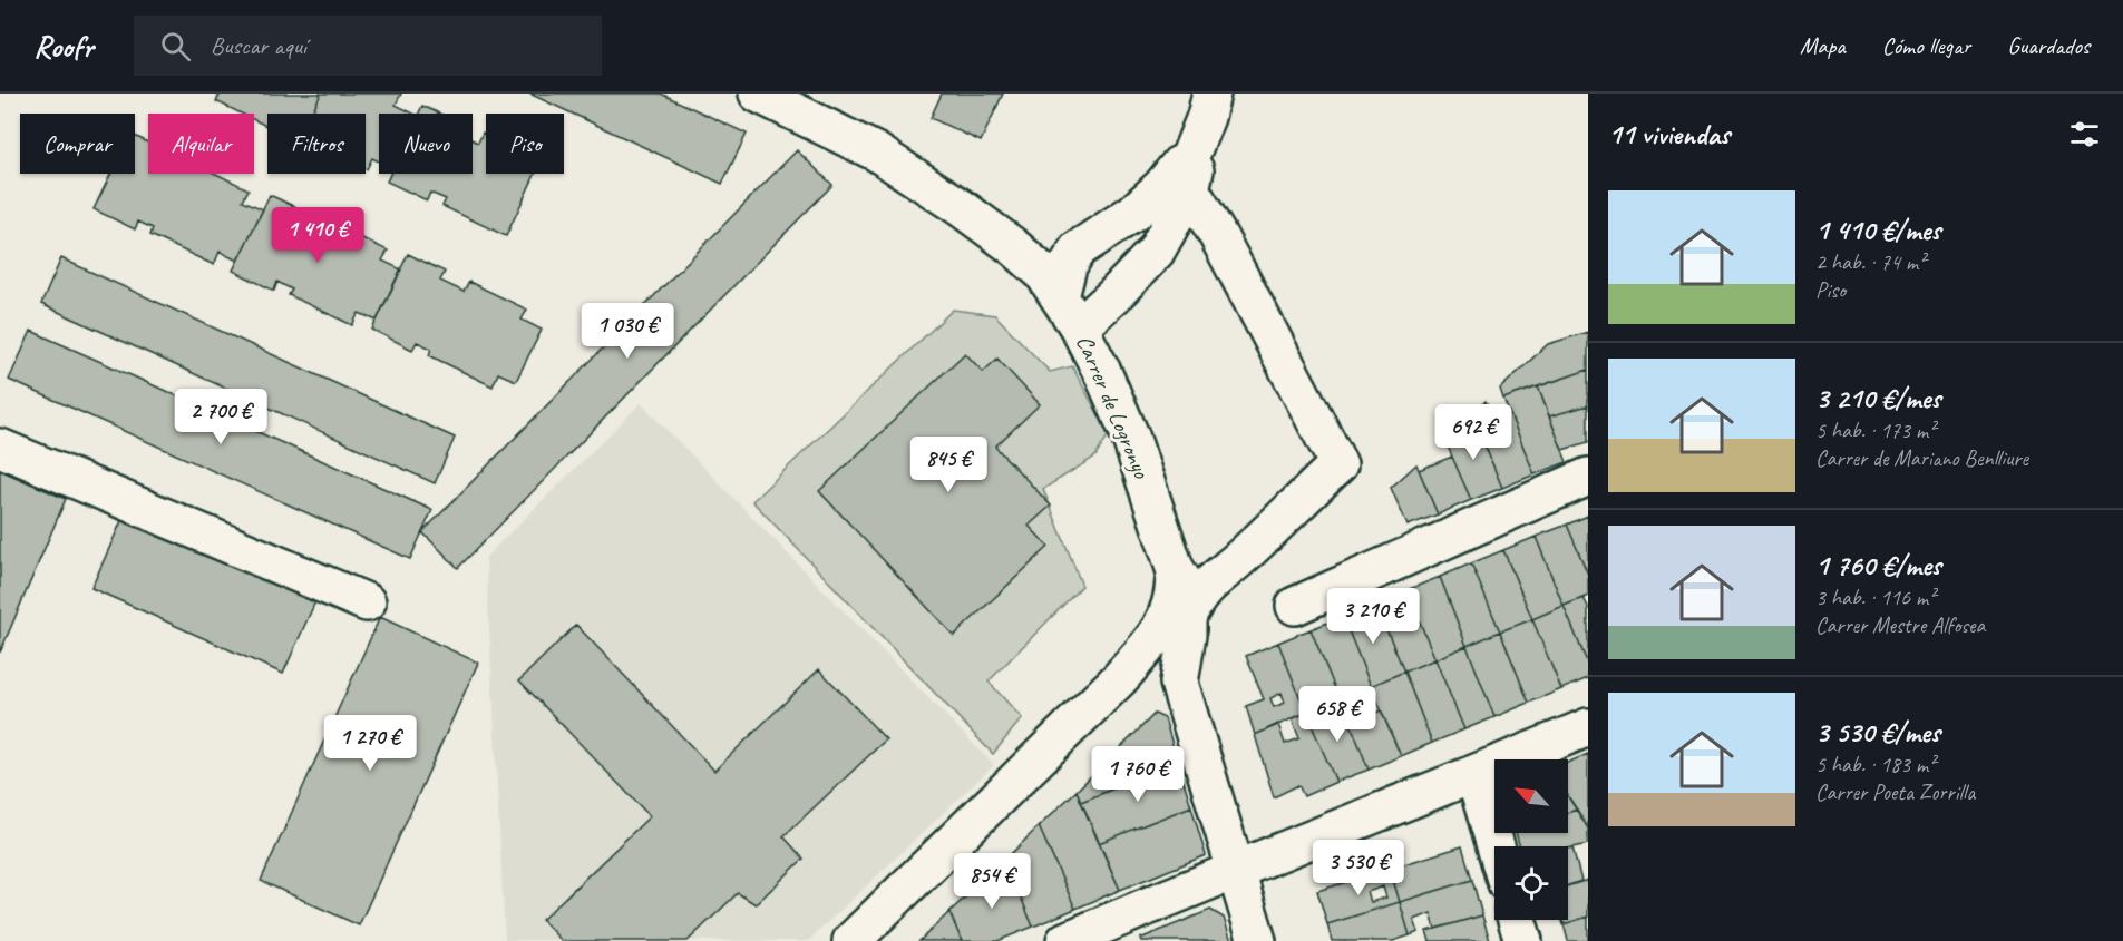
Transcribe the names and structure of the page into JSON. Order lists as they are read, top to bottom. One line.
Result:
{"streets":{"street":["Carrer de Logronyo"]},"north":"top left","page":{"header":"Roofr","search":"Buscar aquí","nav":["Mapa","Cómo llegar","Guardados"],"heading":"11 viviendas","chip":["Comprar","Alquilar","Filtros","Nuevo","Piso"],"list":[{"name":"1 410 €/mes","note":"2 hab. · 74 m² · Piso"},{"name":"3 210 €/mes","note":"5 hab. · 173 m² · Carrer de Mariano Benlliure"},{"name":"1 760 €/mes","note":"3 hab. · 116 m² · Carrer Mestre Alfosea"},{"name":"3 530 €/mes","note":"5 hab. · 183 m² · Carrer Poeta Zorrilla"}],"price":["1 410 €","1 030 €","2 700 €","692 €","845 €","3 210 €","658 €","1 270 €","1 760 €","3 530 €","854 €"]}}
